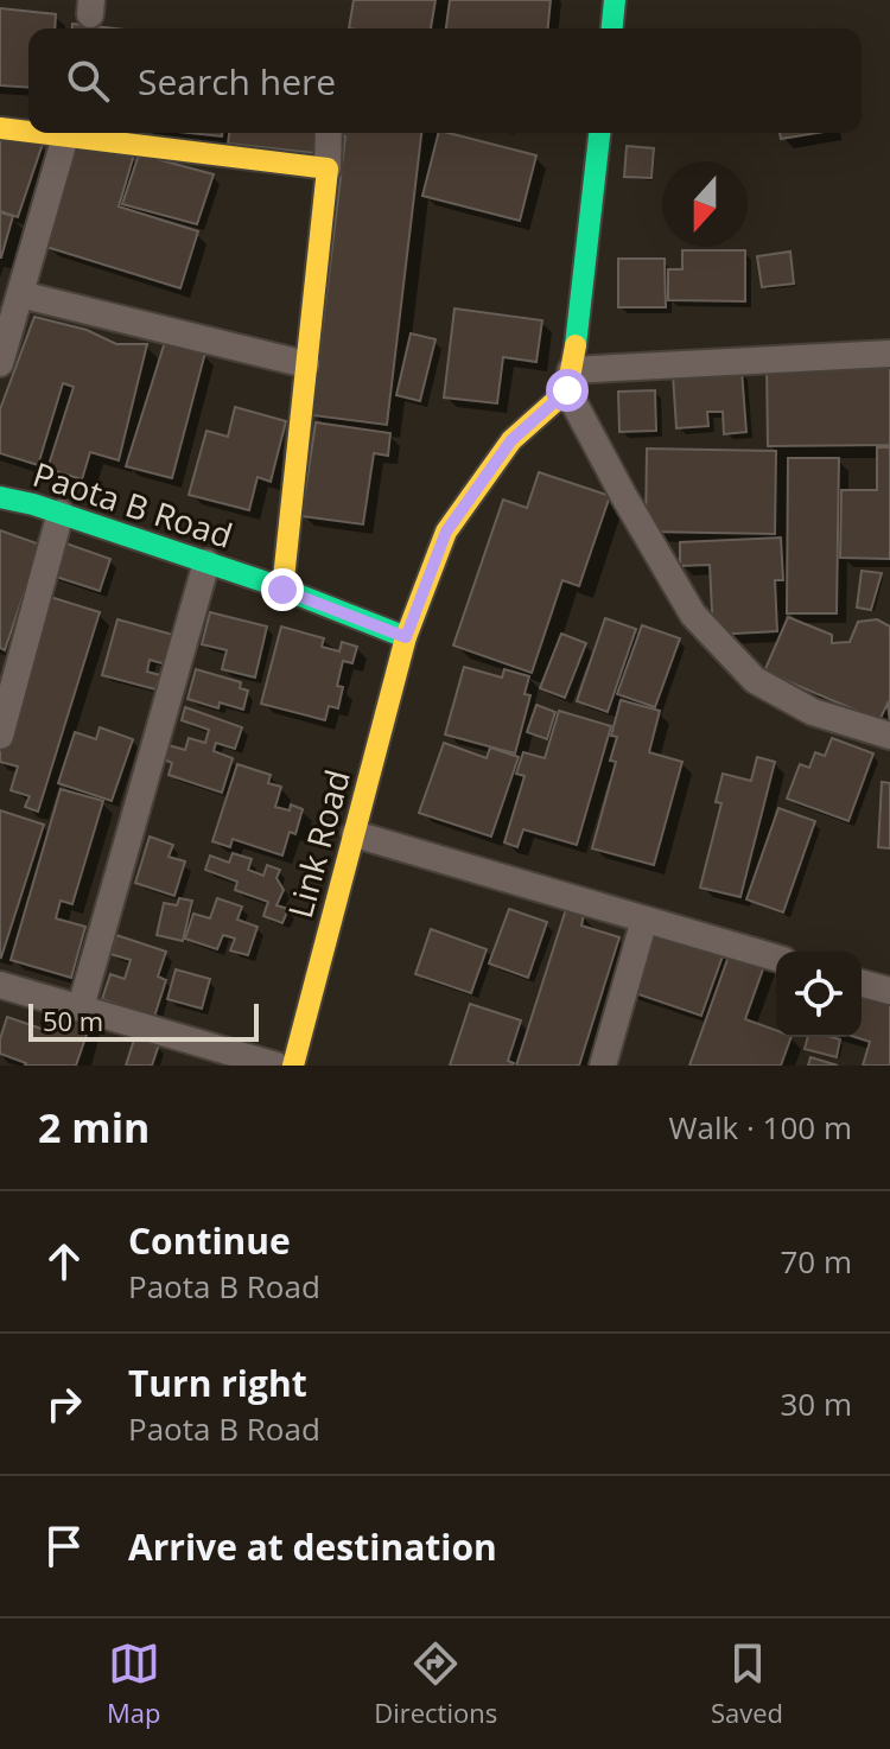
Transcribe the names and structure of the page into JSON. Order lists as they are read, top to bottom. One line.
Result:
{"streets":{"street":["Paota B Road","Link Road"]},"crossings":[["Paota B Road","Link Road"]],"scale_bar":"50 m","north":"bottom","page":{"search":"Search here","scale":"50 m","heading":["2 min","Walk · 100 m"],"list":[["Continue","Paota B Road","70 m"],["Turn right","Paota B Road","30 m"],"Arrive at destination"],"nav":["Map","Directions","Saved"]}}
